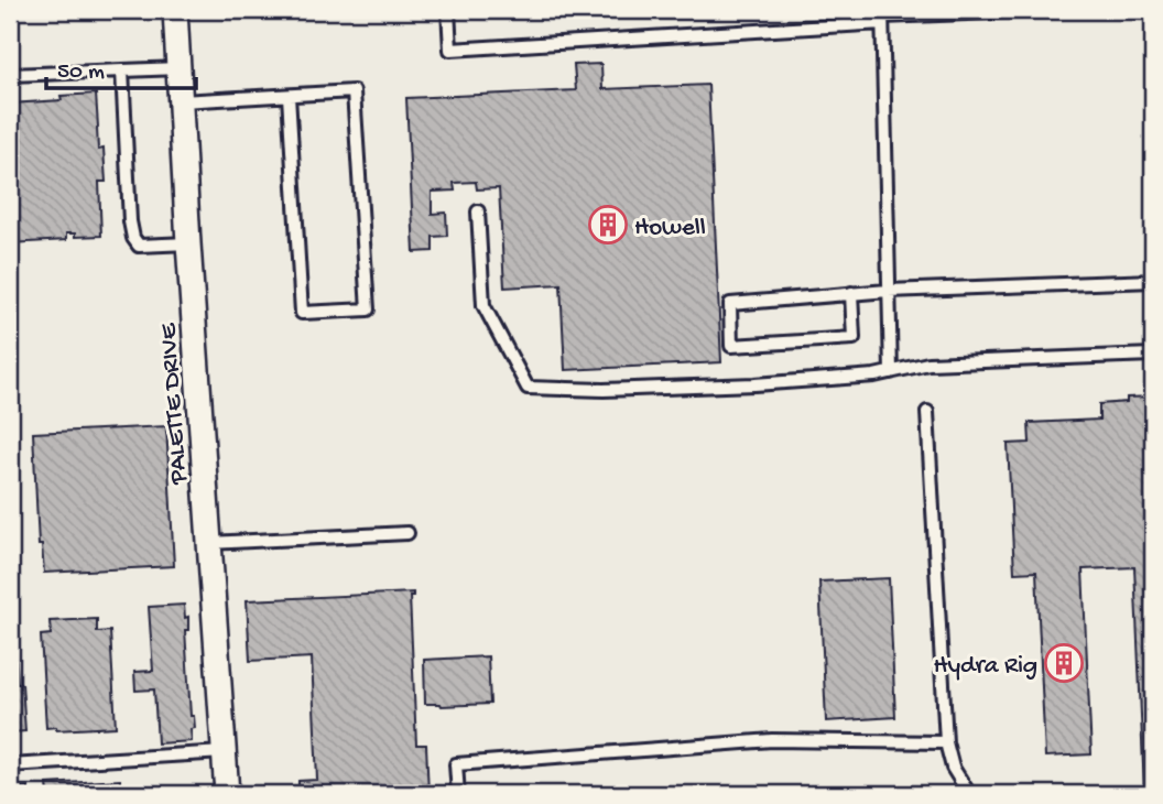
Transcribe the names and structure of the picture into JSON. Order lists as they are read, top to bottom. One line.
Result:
{"streets":{"street":["PALETTE DRIVE"]},"places":{"building":["Howell","Hydra Rig"]},"scale_bar":"50 m"}
